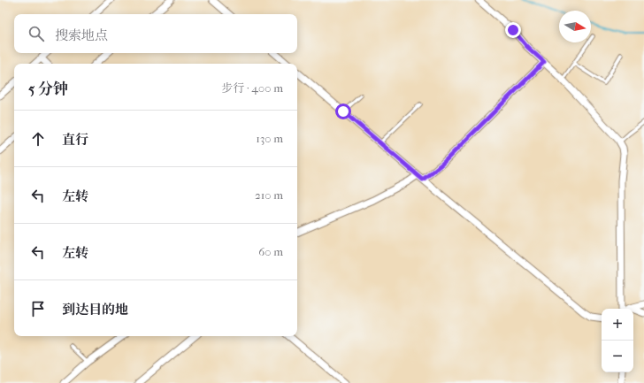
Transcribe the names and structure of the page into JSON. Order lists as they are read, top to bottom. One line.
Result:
{"north":"right","page":{"search":"搜索地点","heading":["5 分钟","步行 · 400 m"],"list":[["直行","130 m"],["左转","210 m"],["左转","60 m"],"到达目的地"],"map_buttons":["+","−"]}}
